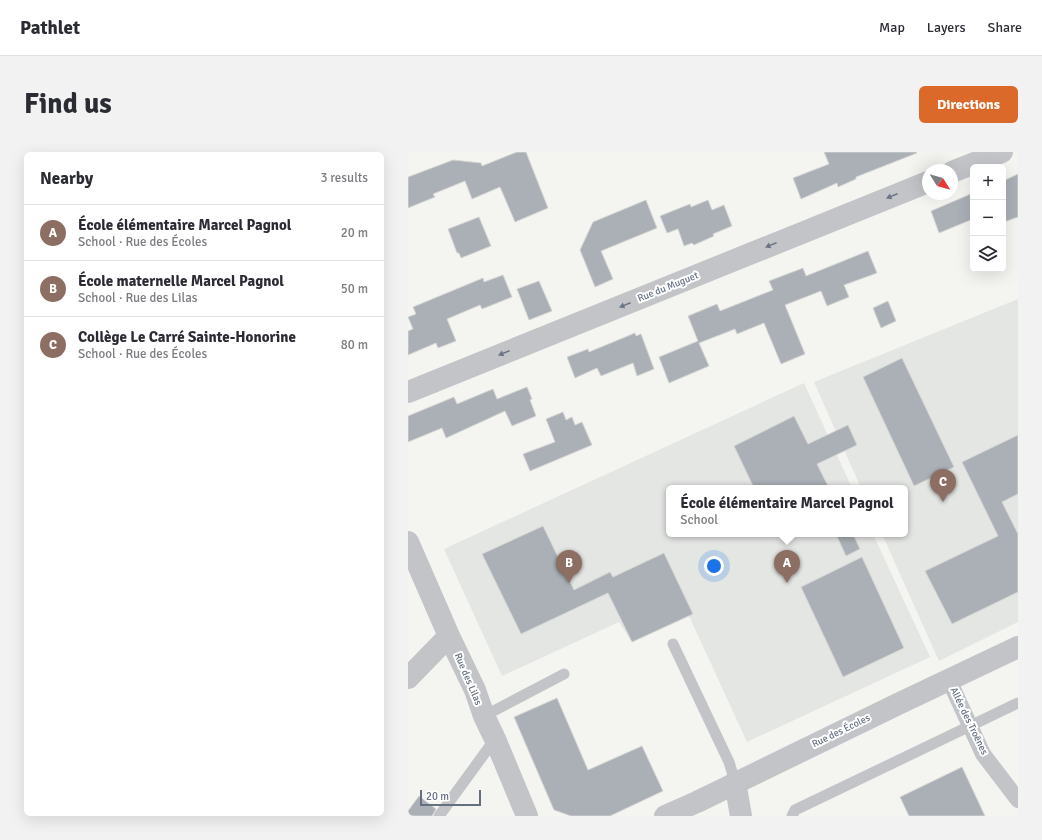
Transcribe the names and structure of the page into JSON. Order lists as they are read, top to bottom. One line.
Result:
{"streets":{"street":["Rue du Muguet","Rue des Lilas","Allée des Troënes","Rue des Écoles"]},"crossings":[["Allée des Troënes","Rue des Écoles"]],"one_way":["Rue du Muguet"],"scale_bar":"20 m","north":"bottom right","page":{"header":"Pathlet","nav":["Map","Layers","Share"],"buttons":"Directions","title":"Find us","heading":["Nearby","3 results"],"map_buttons":["+","−"],"list":[{"mark":"A","name":"École élémentaire Marcel Pagnol","note":"School · Rue des Écoles","value":"20 m"},{"mark":"B","name":"École maternelle Marcel Pagnol","note":"School · Rue des Lilas","value":"50 m"},{"mark":"C","name":"Collège Le Carré Sainte-Honorine","note":"School · Rue des Écoles","value":"80 m"}],"pins":["C","A","B"],"popup":["École élémentaire Marcel Pagnol","School"],"scale":"20 m"}}
